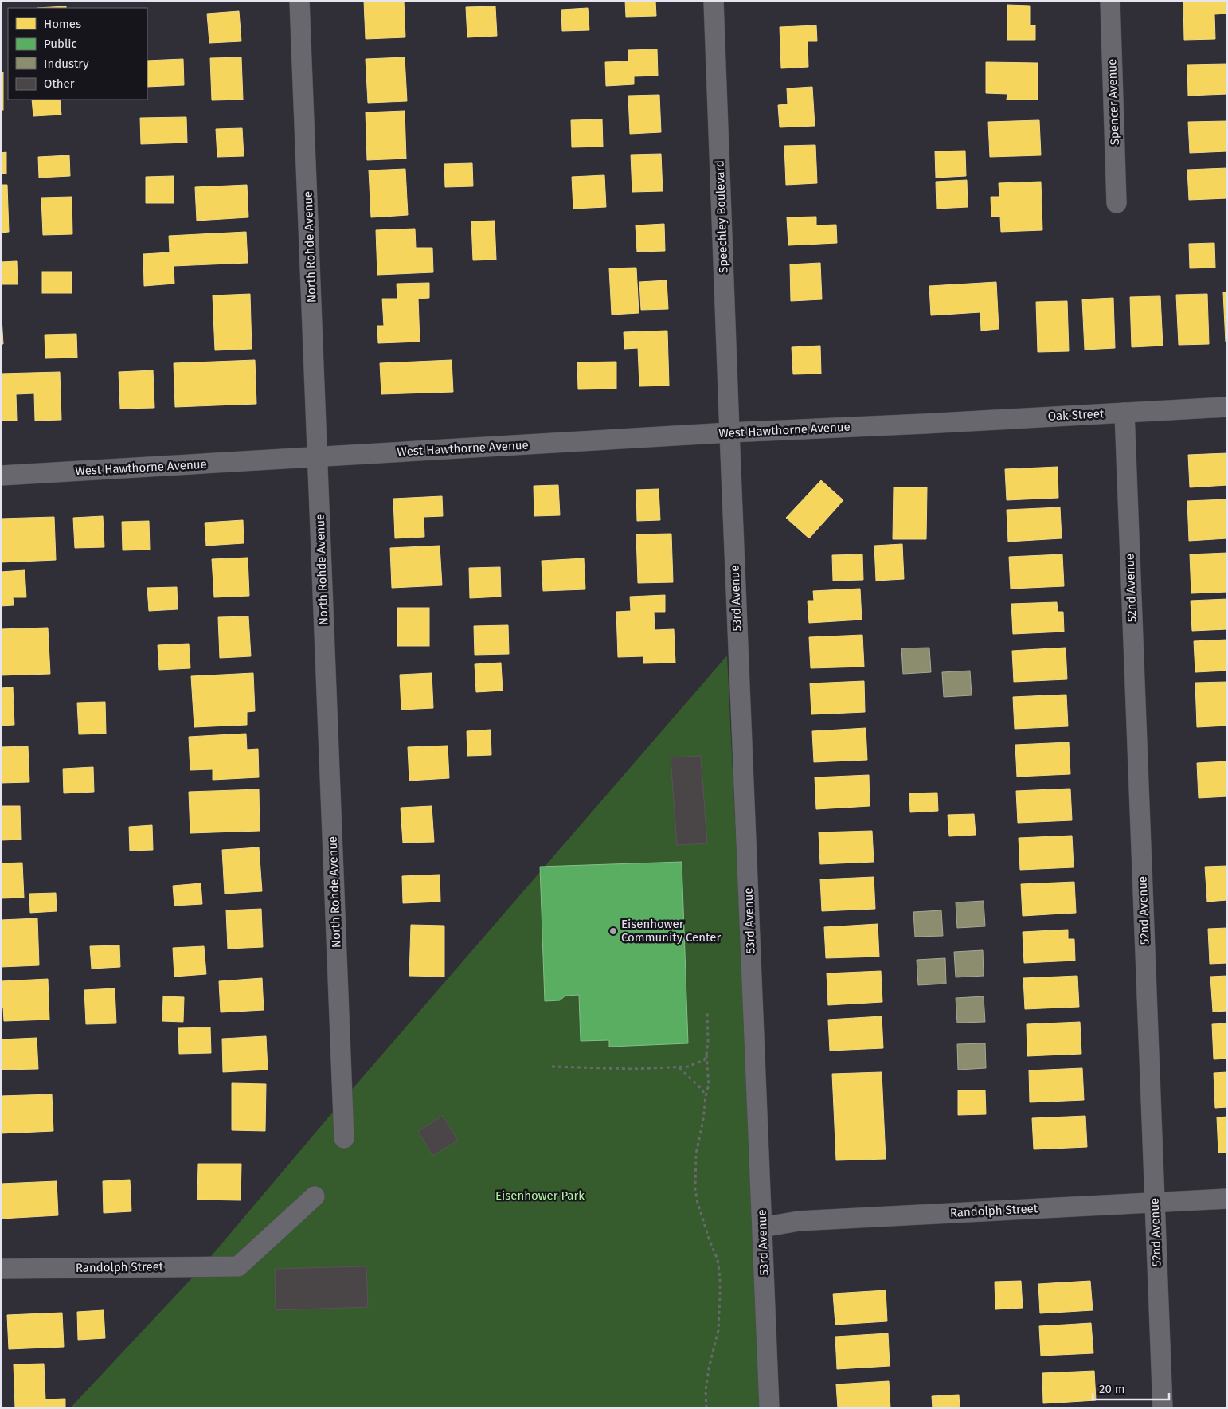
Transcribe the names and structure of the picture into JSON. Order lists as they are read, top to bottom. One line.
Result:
{"streets":{"street":["Spencer Avenue","Speechley Boulevard","North Rohde Avenue","Oak Street","West Hawthorne Avenue","52nd Avenue","53rd Avenue","Randolph Street"]},"crossings":[["Speechley Boulevard","West Hawthorne Avenue"],["Speechley Boulevard","53rd Avenue"],["North Rohde Avenue","West Hawthorne Avenue"],["Oak Street","West Hawthorne Avenue"],["Oak Street","52nd Avenue"],["West Hawthorne Avenue","53rd Avenue"],["52nd Avenue","Randolph Street"],["53rd Avenue","Randolph Street"]],"parks":["Eisenhower Park"],"places":["Eisenhower Community Center"],"legend":["Homes","Public","Industry","Other"],"scale_bar":"20 m"}
